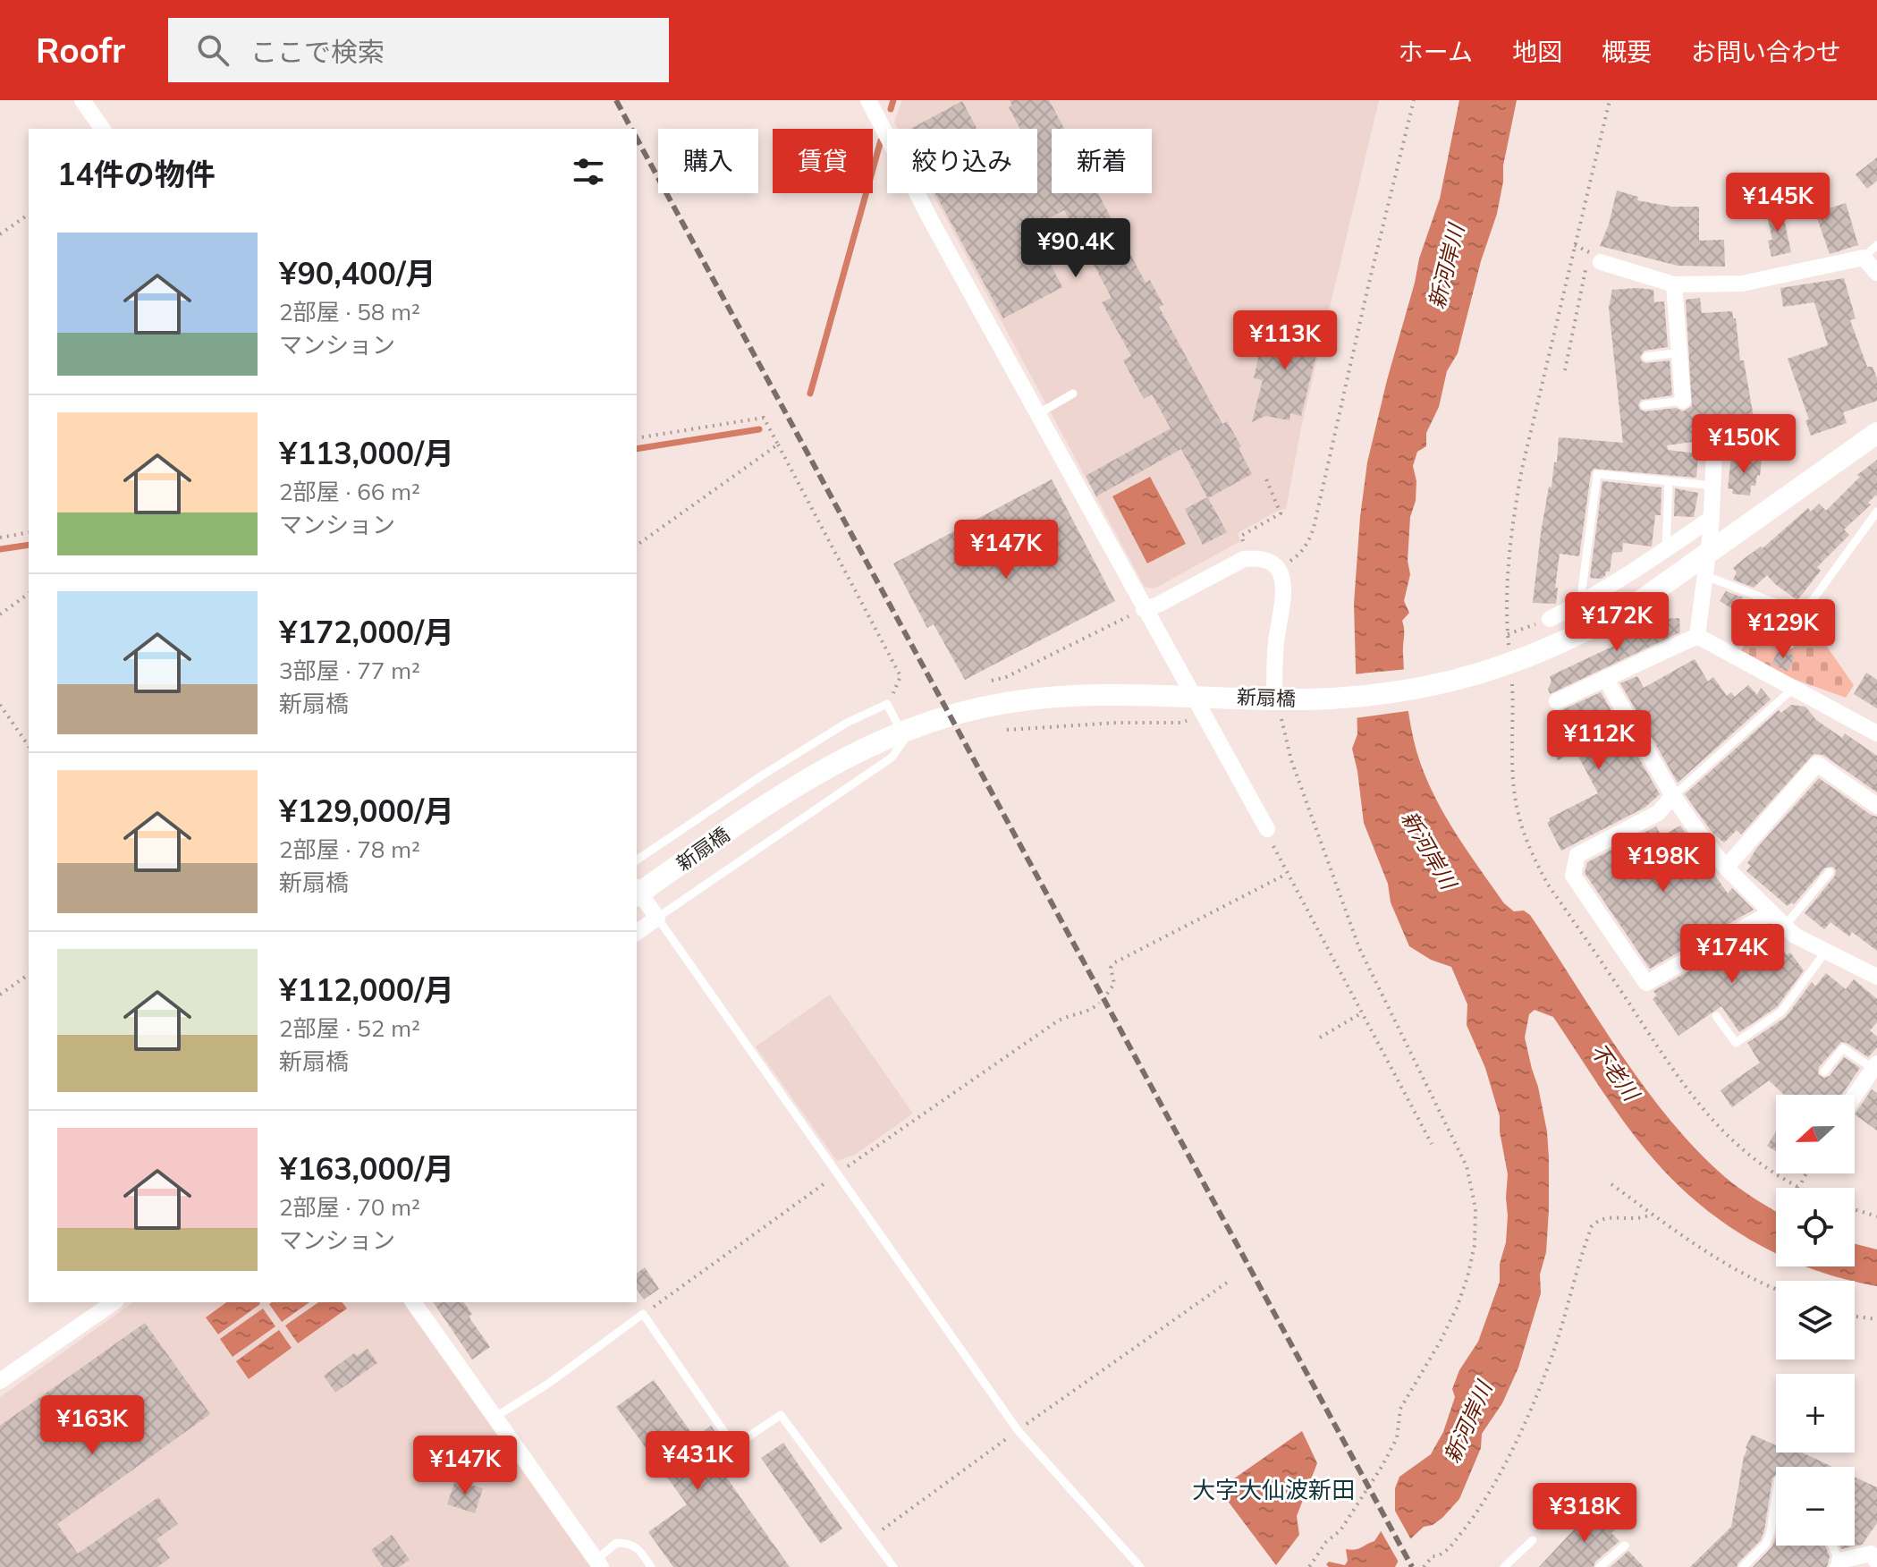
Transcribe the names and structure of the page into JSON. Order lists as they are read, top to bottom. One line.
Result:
{"streets":{"street":["新扇橋"]},"districts":["大字大仙波新田"],"water":["新河岸川","不老川"],"north":"left","page":{"header":"Roofr","search":"ここで検索","nav":["ホーム","地図","概要","お問い合わせ"],"chip":["購入","賃貸","絞り込み","新着"],"heading":"14件の物件","price":["¥145K","¥90.4K","¥113K","¥150K","¥147K","¥172K","¥129K","¥112K","¥198K","¥174K","¥163K","¥431K","¥147K","¥318K"],"list":[{"name":"¥90,400/月","note":"2部屋 · 58 m² · マンション"},{"name":"¥113,000/月","note":"2部屋 · 66 m² · マンション"},{"name":"¥172,000/月","note":"3部屋 · 77 m² · 新扇橋"},{"name":"¥129,000/月","note":"2部屋 · 78 m² · 新扇橋"},{"name":"¥112,000/月","note":"2部屋 · 52 m² · 新扇橋"},{"name":"¥163,000/月","note":"2部屋 · 70 m² · マンション"}],"map_buttons":["+","−"]}}
